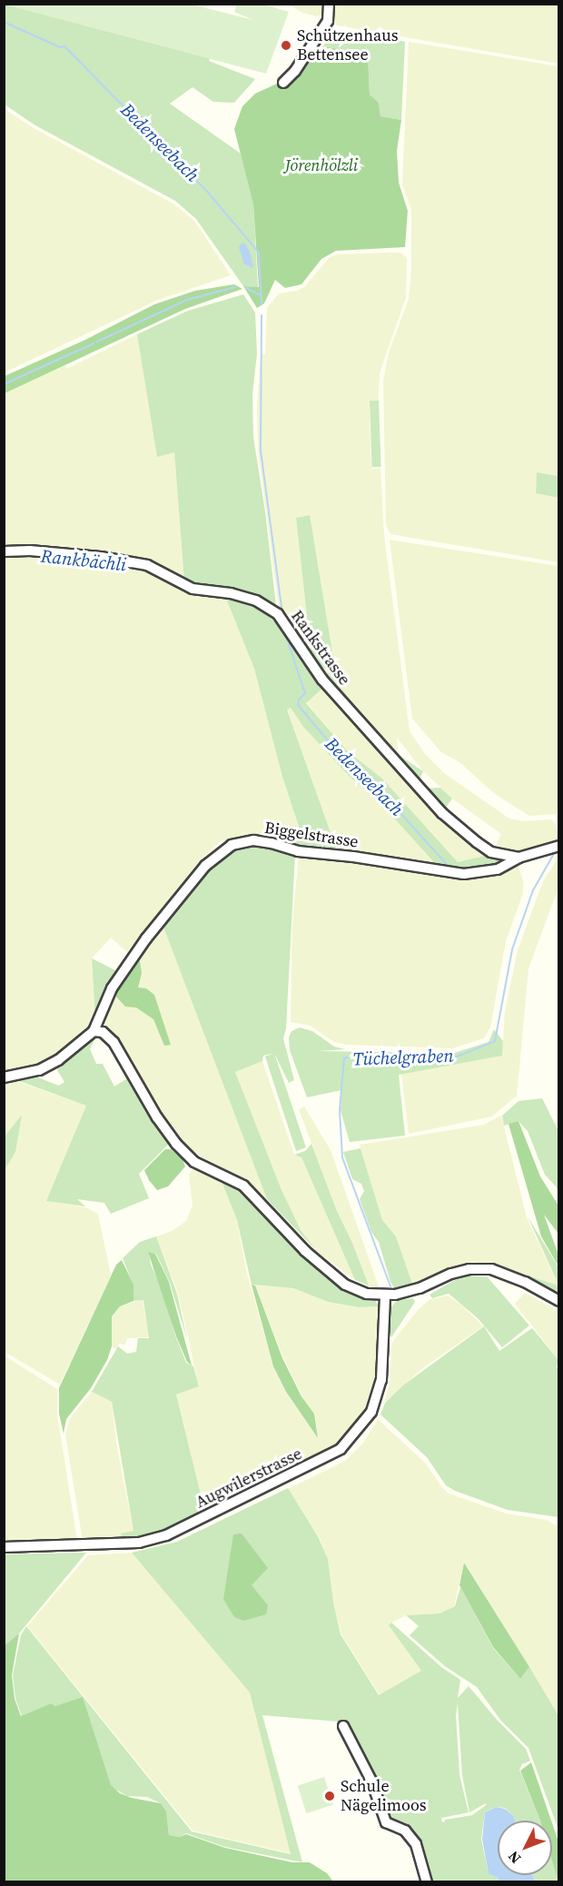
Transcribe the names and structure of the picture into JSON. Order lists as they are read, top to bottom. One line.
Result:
{"streets":{"street":["Rankstrasse","Biggelstrasse","Augwilerstrasse"]},"crossings":[["Rankstrasse","Biggelstrasse"]],"water":["Bedenseebach","Rankbächli","Tüchelgraben"],"parks":["Jörenhölzli"],"places":["Schützenhaus Bettensee","Schule Nägelimoos"],"north":"bottom left"}
